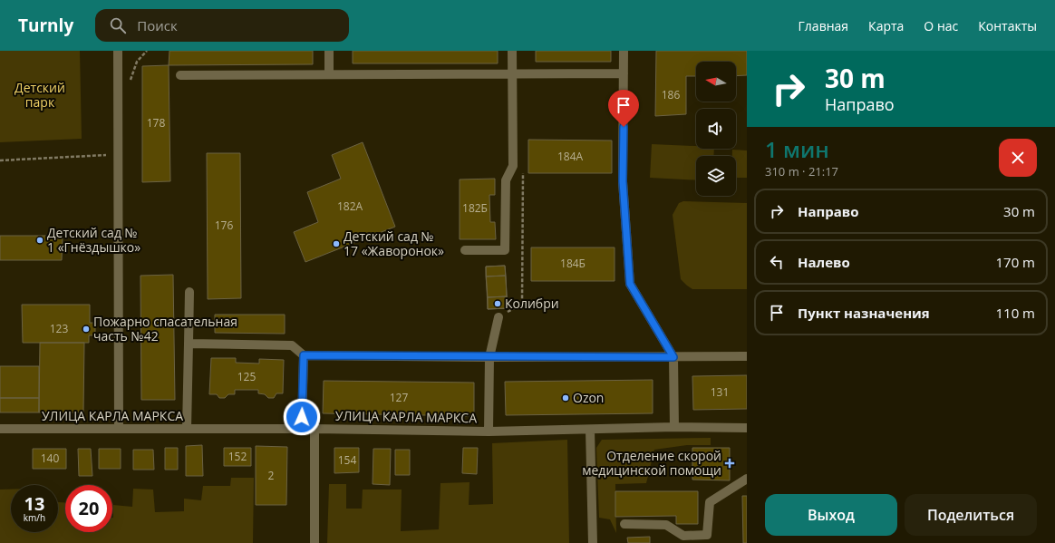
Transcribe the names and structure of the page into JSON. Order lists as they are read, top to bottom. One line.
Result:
{"streets":{"street":["УЛИЦА КАРЛА МАРКСА"]},"parks":["Детский парк"],"places":{"other":["Детский сад № 1 «Гнёздышко»","Детский сад № 17 «Жаворонок»","Колибри","Пожарно спасательная часть №42","Ozon"],"health":["Отделение скорой медицинской помощи"]},"house_numbers":["186","178","184А","182А","182Б","176","184Б","123","125","131","127","152","140","154","2"],"north":"left","page":{"header":"Turnly","search":"Поиск","nav":["Главная","Карта","О нас","Контакты"],"turn":["30 m","Направо"],"heading":["1 мин","310 m · 21:17"],"list":[{"name":"Направо","value":"30 m"},{"name":"Налево","value":"170 m"},{"name":"Пункт назначения","value":"110 m"}],"speed":"13 km/h","limit":"20","buttons":["Выход","Поделиться"]}}
